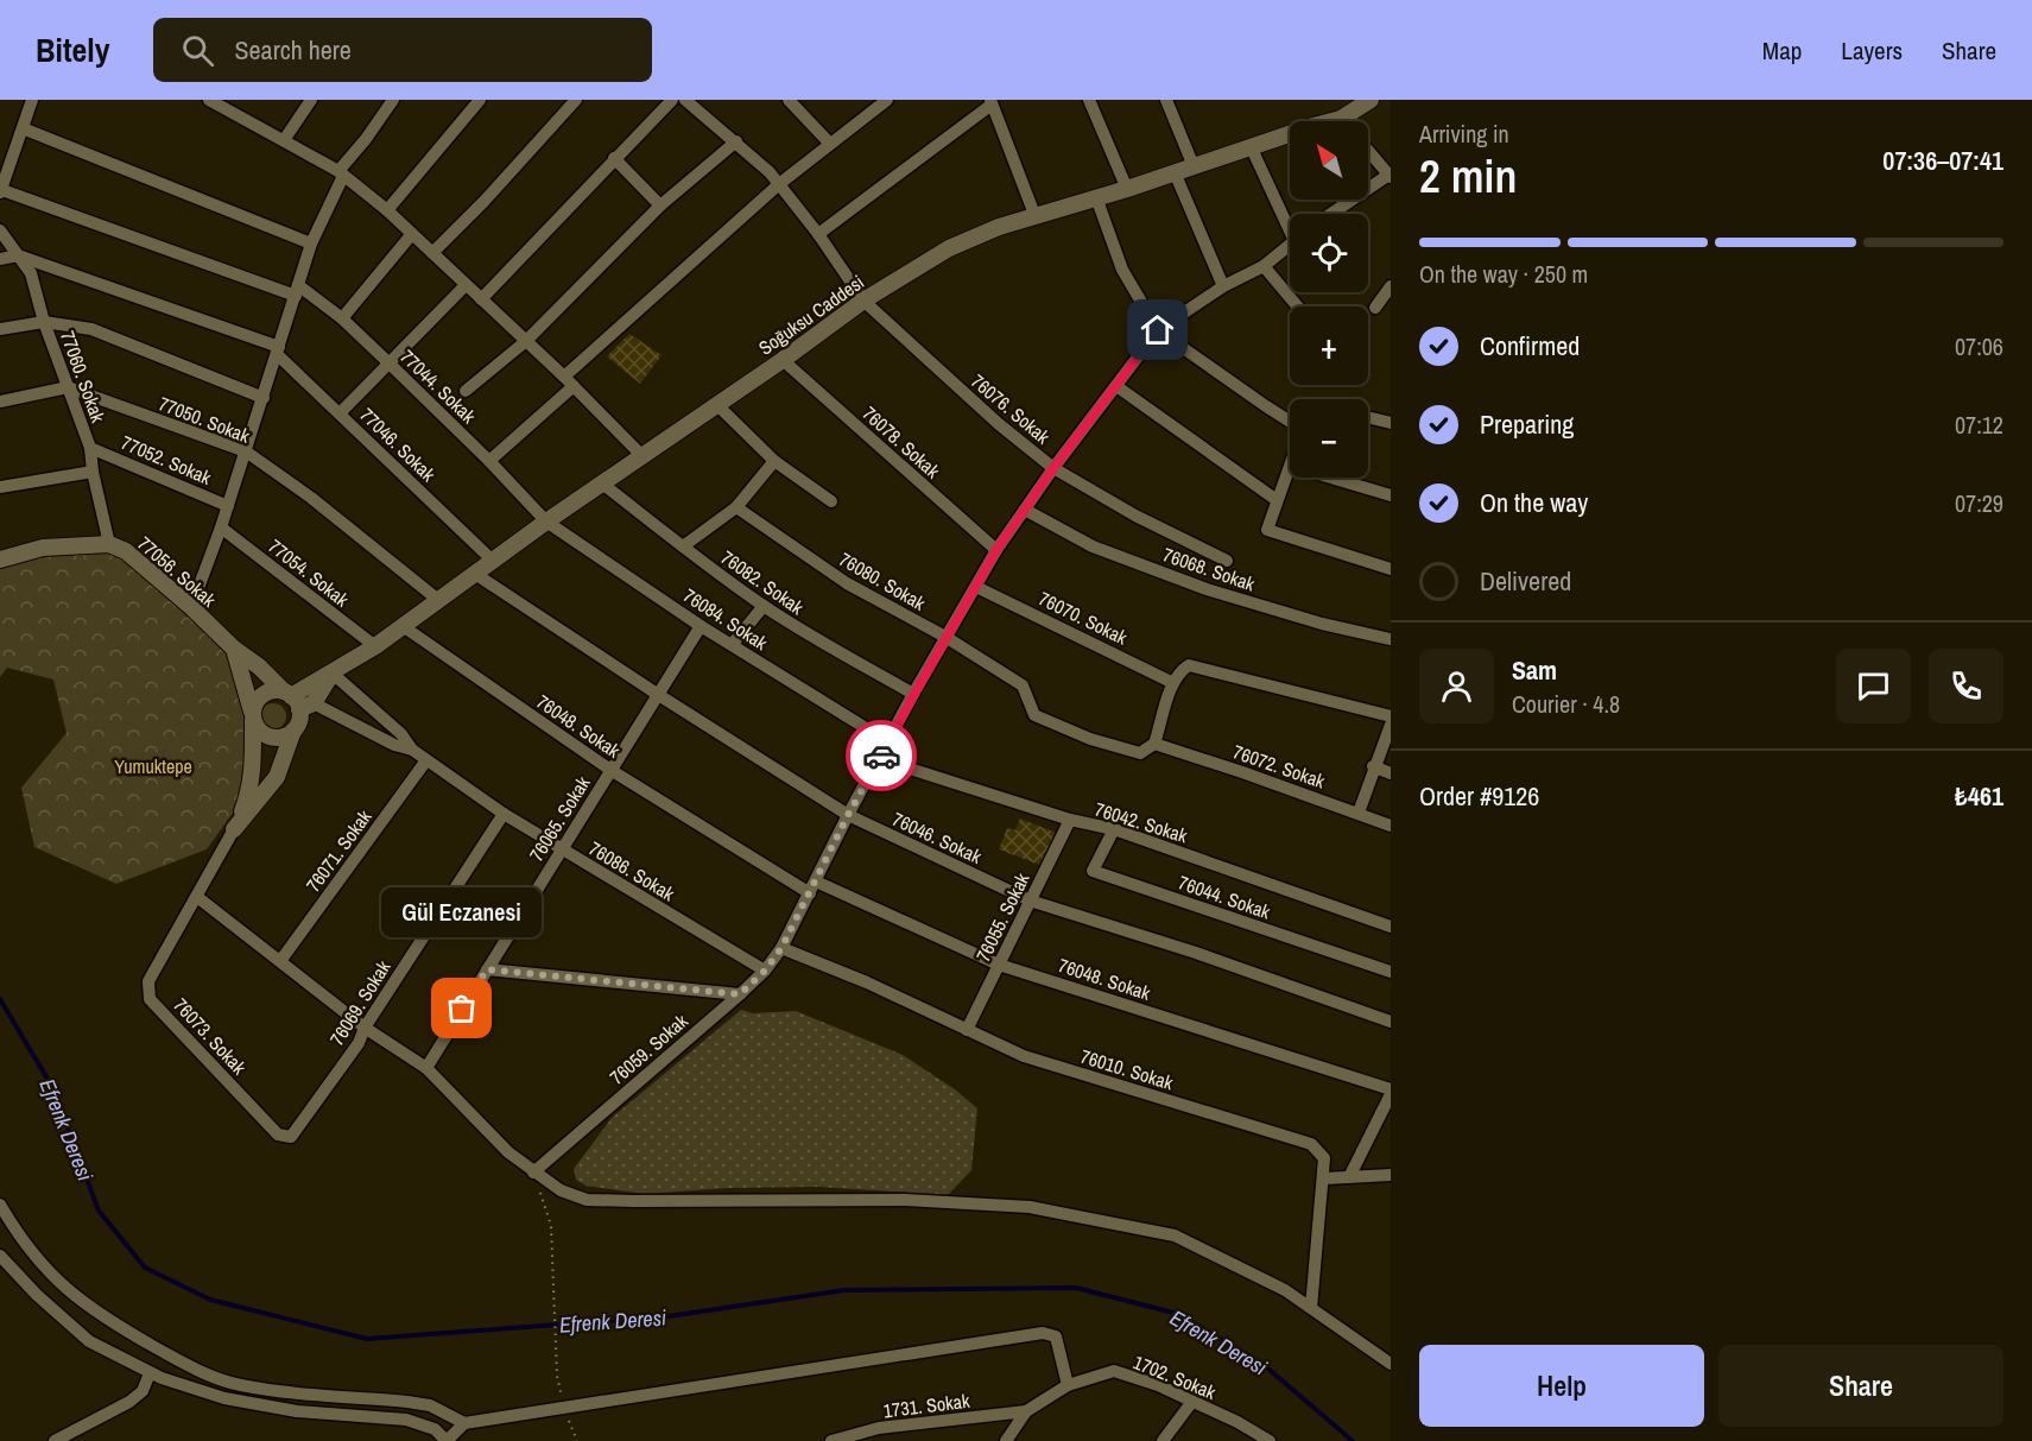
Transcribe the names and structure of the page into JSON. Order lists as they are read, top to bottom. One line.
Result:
{"streets":{"street":["Soğuksu Caddesi","77060. Sokak","77044. Sokak","76076. Sokak","77050. Sokak","76078. Sokak","77046. Sokak","77052. Sokak","76068. Sokak","77056. Sokak","77054. Sokak","76080. Sokak","76082. Sokak","76070. Sokak","76084. Sokak","76048. Sokak","76072. Sokak","76065. Sokak","76042. Sokak","76046. Sokak","76071. Sokak","76086. Sokak","76044. Sokak","76055. Sokak","76069. Sokak","76073. Sokak","76059. Sokak","76010. Sokak","1702. Sokak","1731. Sokak"]},"crossings":[["Soğuksu Caddesi","77044. Sokak"],["Soğuksu Caddesi","76076. Sokak"],["Soğuksu Caddesi","77050. Sokak"],["Soğuksu Caddesi","76078. Sokak"],["Soğuksu Caddesi","77046. Sokak"],["Soğuksu Caddesi","77056. Sokak"],["Soğuksu Caddesi","77054. Sokak"],["Soğuksu Caddesi","76082. Sokak"],["Soğuksu Caddesi","76084. Sokak"],["Soğuksu Caddesi","76048. Sokak"],["Soğuksu Caddesi","76046. Sokak"],["Soğuksu Caddesi","76086. Sokak"],["77060. Sokak","77050. Sokak"],["77060. Sokak","77052. Sokak"],["77060. Sokak","77056. Sokak"],["77044. Sokak","76084. Sokak"],["76076. Sokak","76059. Sokak"],["76078. Sokak","76059. Sokak"],["76068. Sokak","76059. Sokak"],["77056. Sokak","76086. Sokak"],["76080. Sokak","76072. Sokak"],["76080. Sokak","76059. Sokak"],["76082. Sokak","76059. Sokak"],["76070. Sokak","76059. Sokak"],["76084. Sokak","76065. Sokak"],["76084. Sokak","76059. Sokak"],["76048. Sokak","76065. Sokak"],["76048. Sokak","76055. Sokak"],["76048. Sokak","76059. Sokak"],["76065. Sokak","76046. Sokak"],["76065. Sokak","76086. Sokak"],["76042. Sokak","76044. Sokak"],["76042. Sokak","76055. Sokak"],["76042. Sokak","76059. Sokak"],["76046. Sokak","76055. Sokak"],["76046. Sokak","76059. Sokak"],["76071. Sokak","76086. Sokak"],["76086. Sokak","76069. Sokak"],["76086. Sokak","76059. Sokak"],["76055. Sokak","76010. Sokak"],["76069. Sokak","76073. Sokak"],["76059. Sokak","76010. Sokak"],["1702. Sokak","1731. Sokak"]],"water":["Efrenk Deresi"],"parks":["Yumuktepe"],"places":["Gül Eczanesi"],"north":"top left","page":{"header":"Bitely","search":"Search here","nav":["Map","Layers","Share"],"heading":["2 min","Arriving in","07:36–07:41"],"panel":["Sam","Courier · 4.8","Order #9126","₺461"],"map_buttons":["+","−"],"bar":"On the way · 250 m","list":[["Confirmed","07:06"],["Preparing","07:12"],["On the way","07:29"],"Delivered"],"bubble":"Gül Eczanesi","buttons":["Help","Share"]}}
